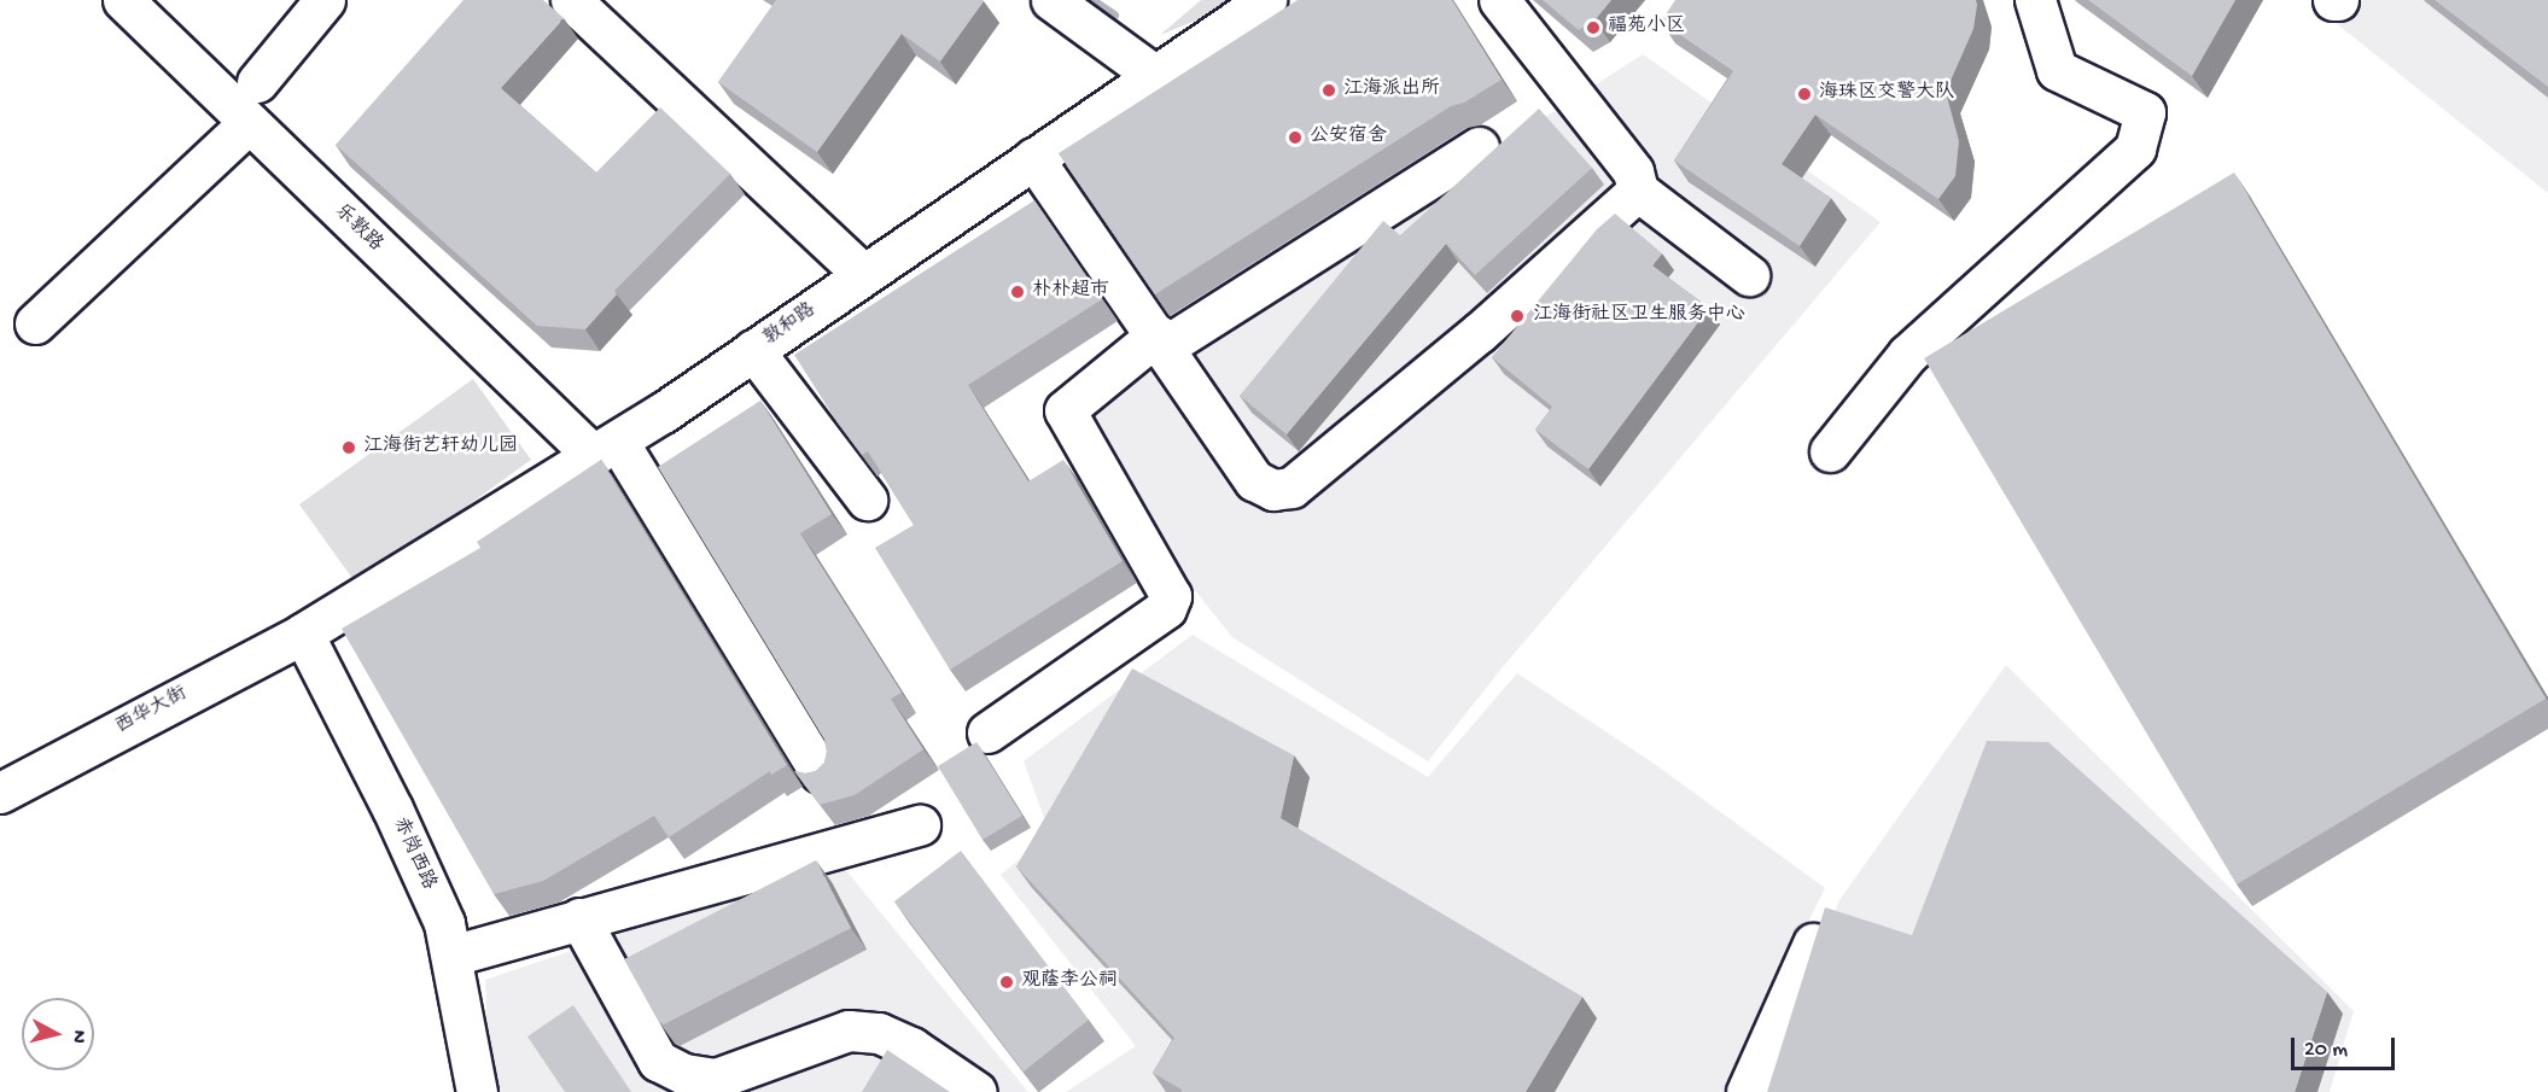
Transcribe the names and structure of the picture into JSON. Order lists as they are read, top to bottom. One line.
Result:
{"streets":{"street":["乐敦路","敦和路","西华大街","赤岗西路"]},"crossings":[["乐敦路","敦和路"],["敦和路","西华大街"],["敦和路","赤岗西路"],["西华大街","赤岗西路"]],"places":["福苑小区","江海派出所","海珠区交警大队","公安宿舍","朴朴超市","江海街社区卫生服务中心","江海街艺轩幼儿园","观蔭李公祠"],"scale_bar":"20 m","north":"right"}
